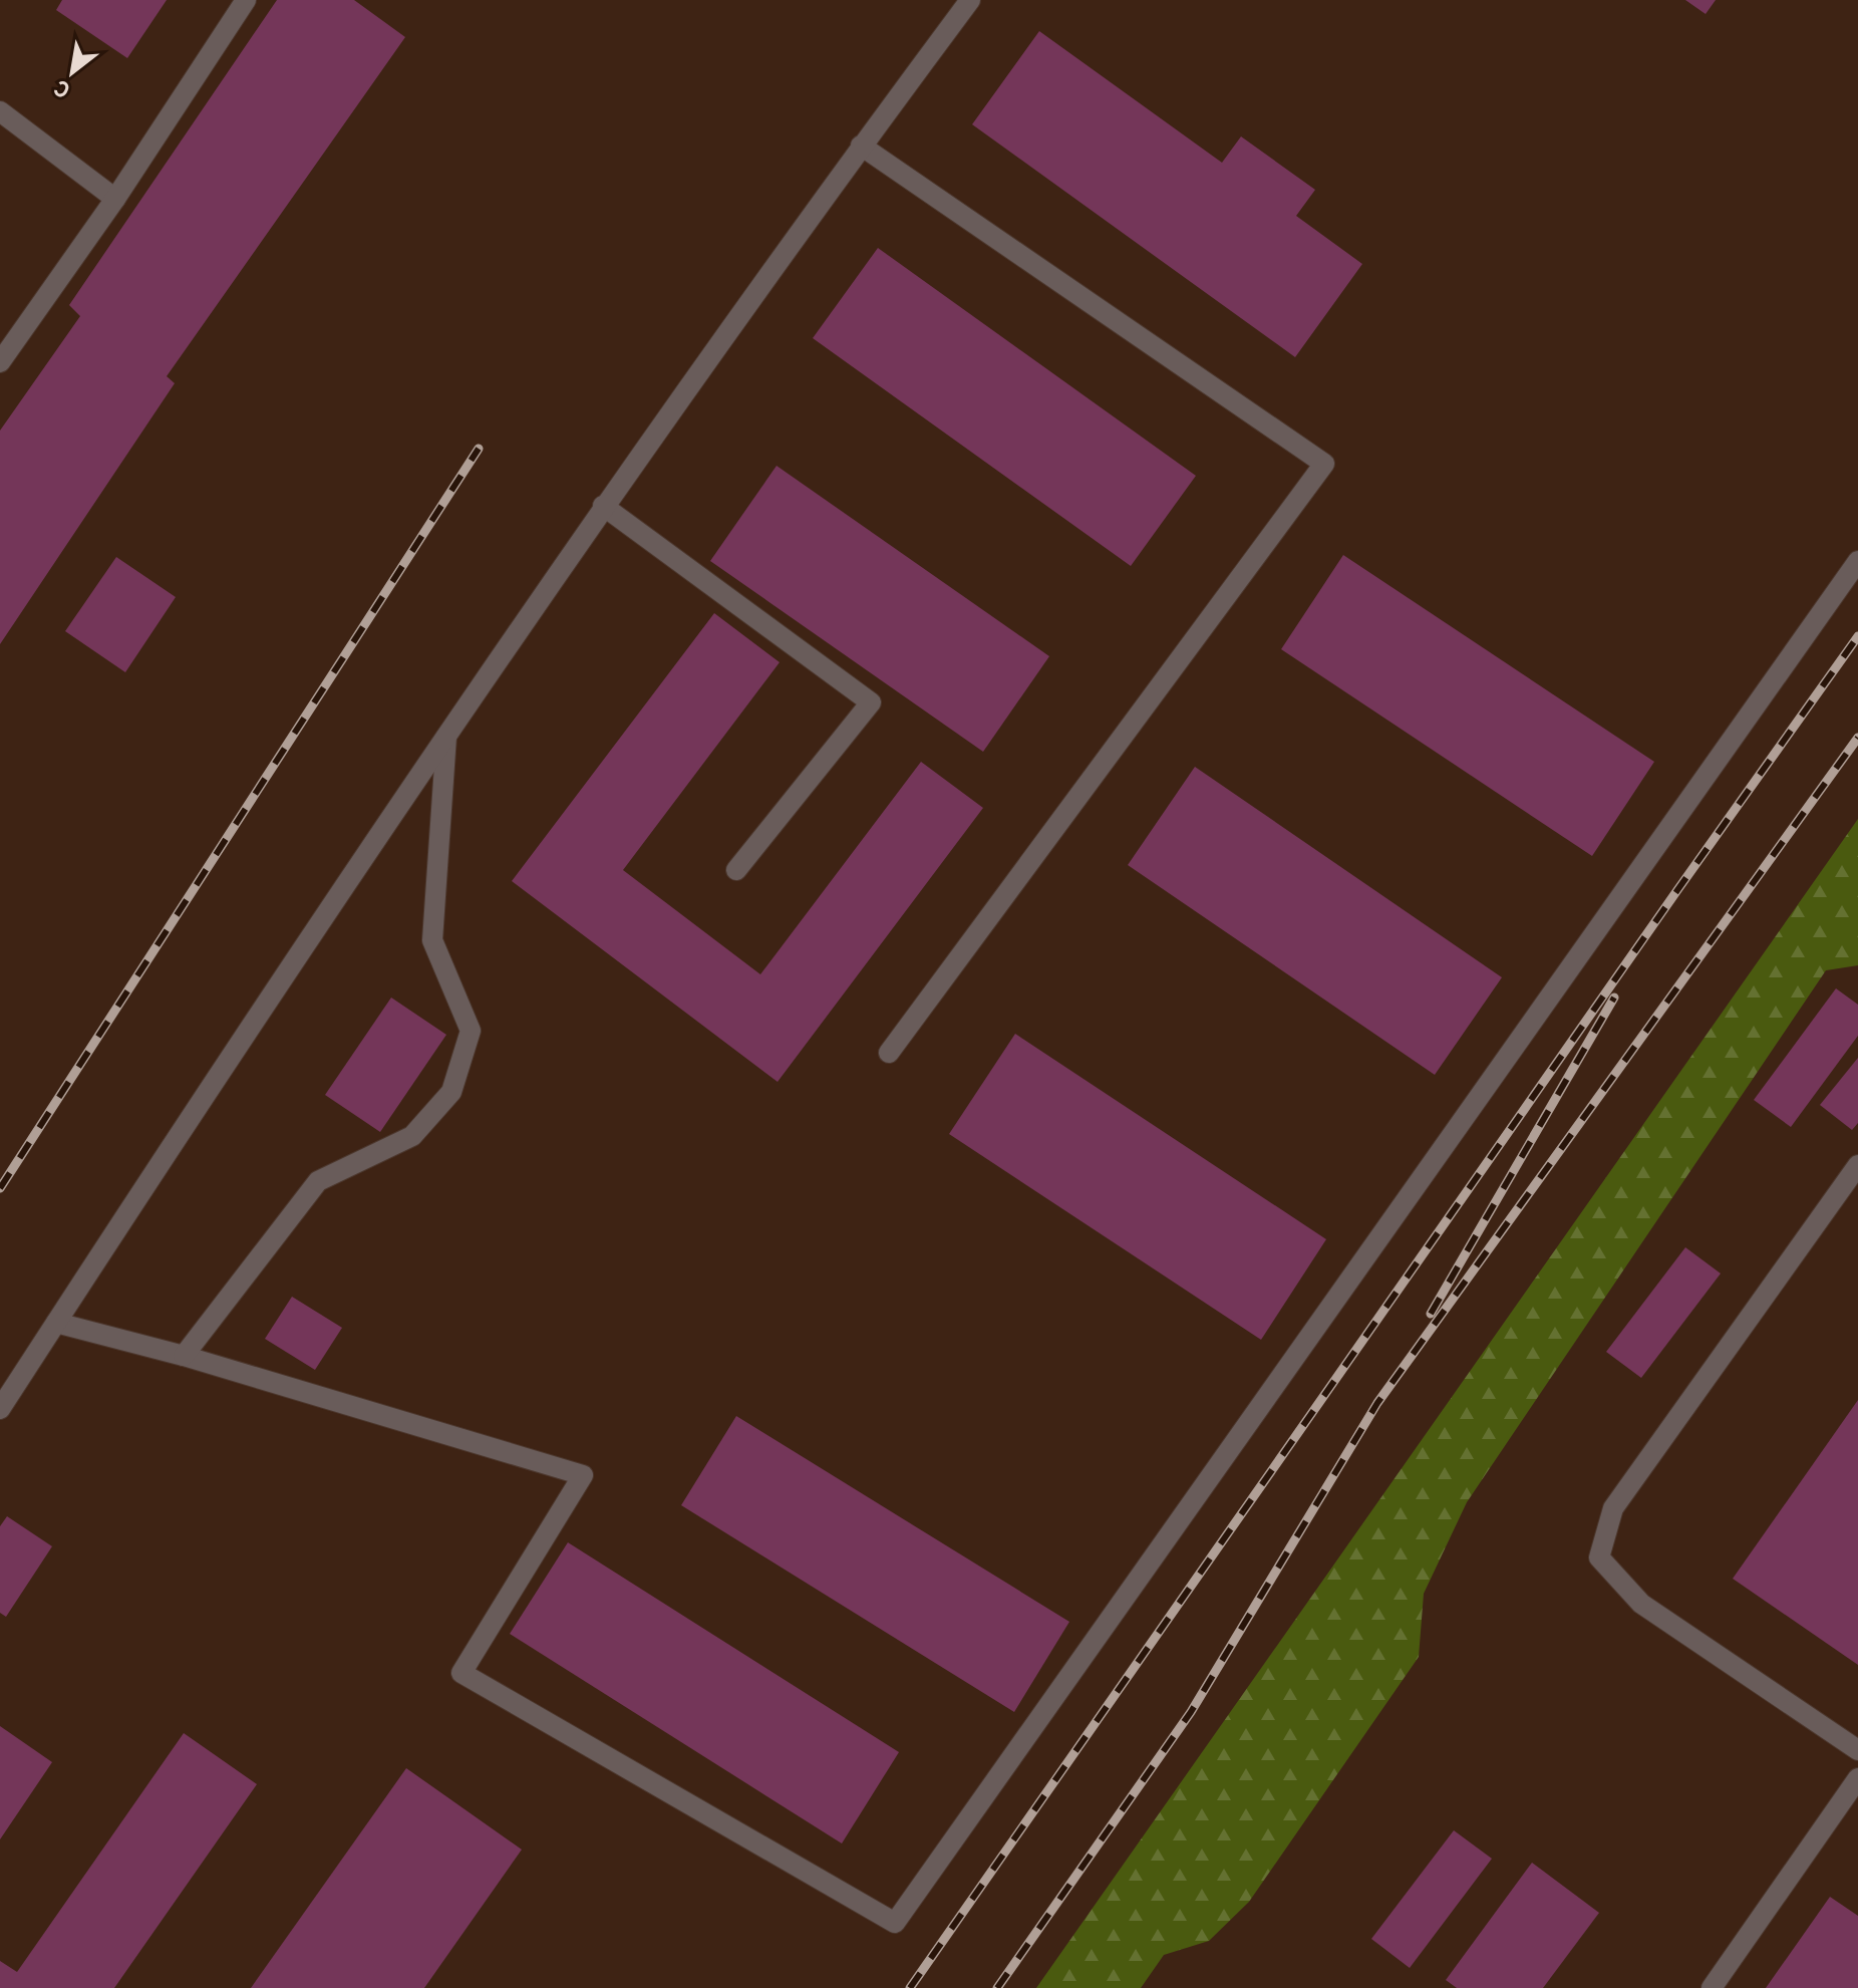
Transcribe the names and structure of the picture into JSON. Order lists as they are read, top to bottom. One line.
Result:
{"north":"bottom left"}
